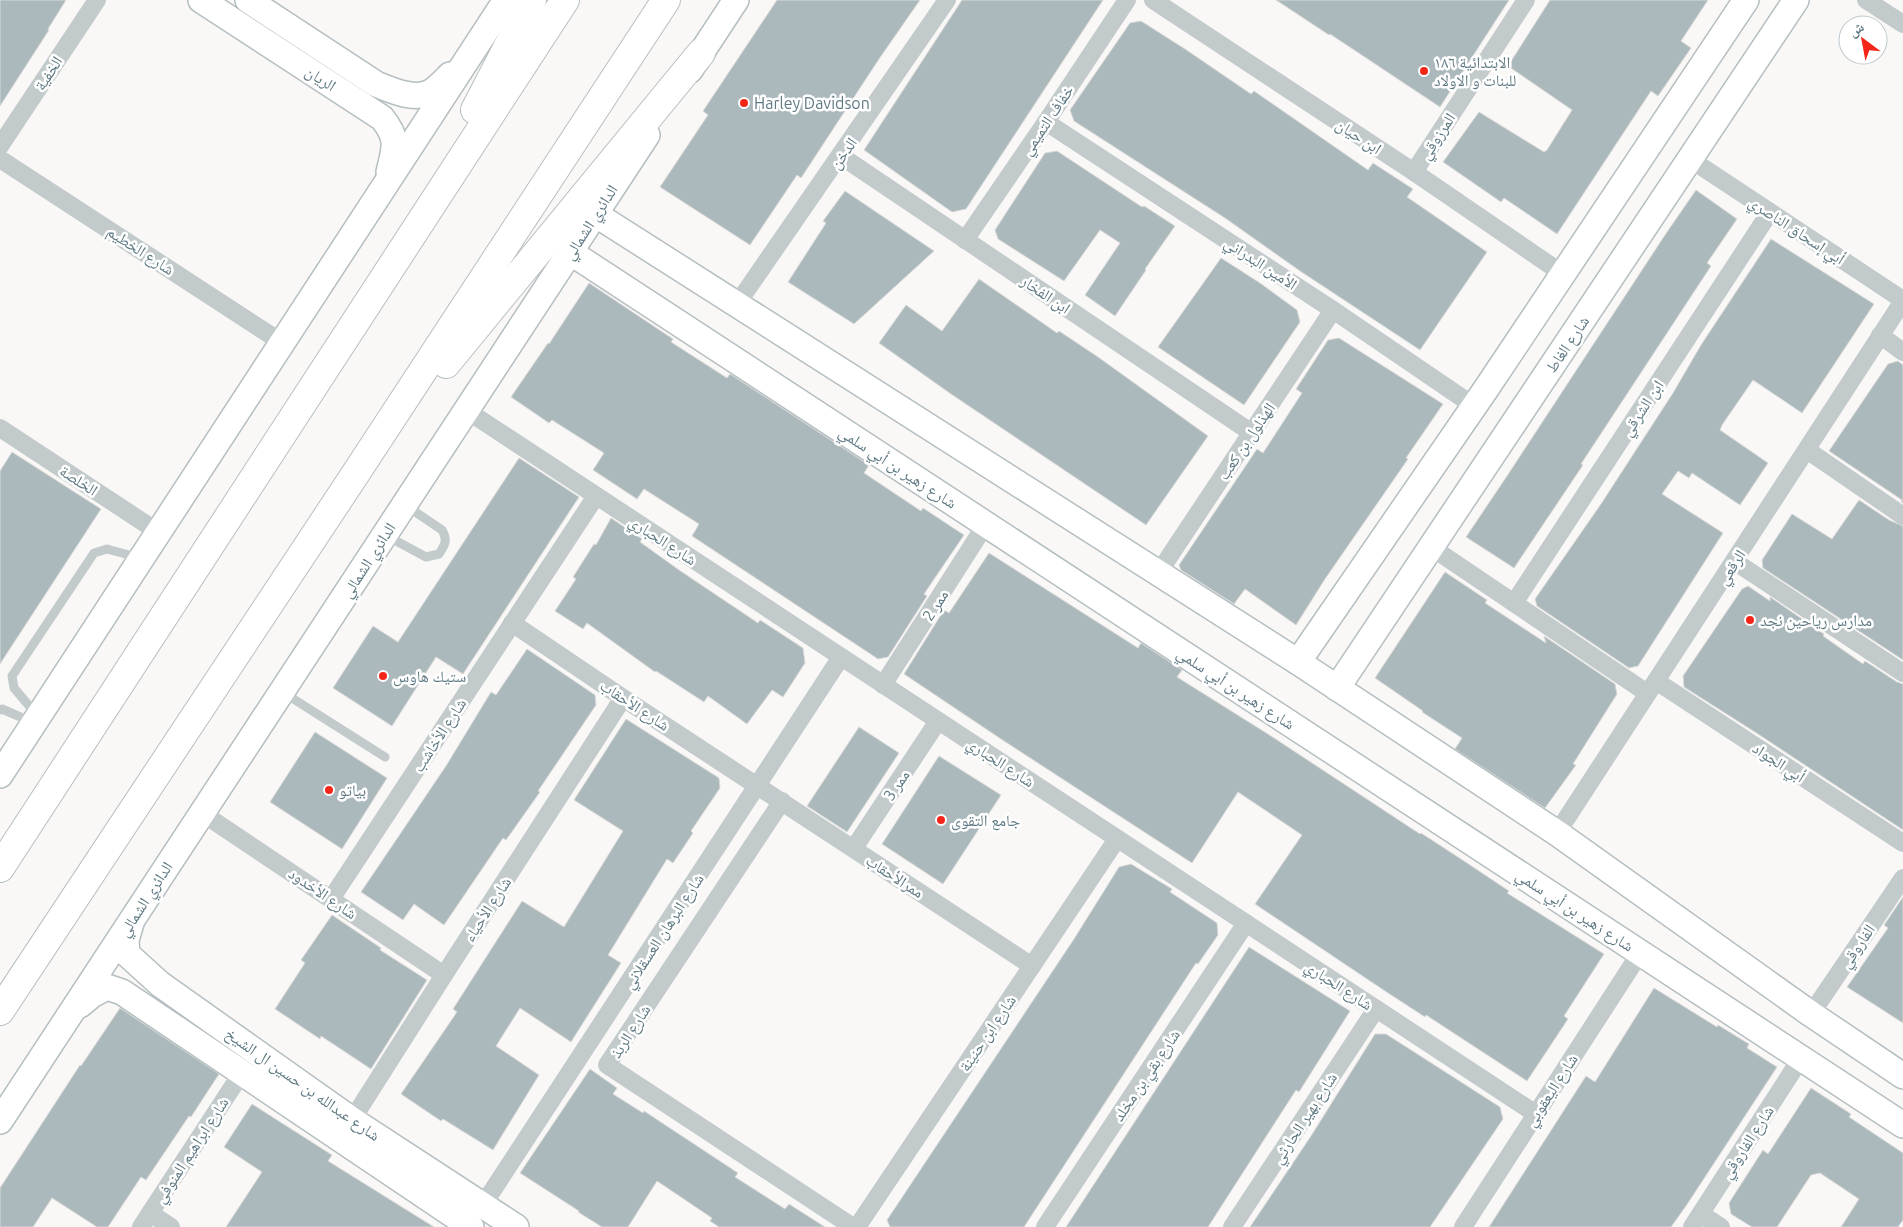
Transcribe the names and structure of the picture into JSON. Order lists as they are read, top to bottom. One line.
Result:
{"streets":{"street":["الخفية","الريان","خفاف التميمي","ابن حيان","المرزوقي","الدخن","الدائري الشمالي","أبي إسحاق الناصري","شارع الخطيم","الأمين البدراني","ابن الفخار","شارع الغاط","ابن الشرقي","الهذلول بن كعب","شارع زهير بن أبي سلمي","الخلصة","شارع الحباري","الرقعي","ممر 2","شارع الأحقاب","شارع الأخاشب","أبي الجواد","ممر 3","ممرالأحقاب","شارع الأخدود","شارع الأحياء","شارع البرهان العسقلاني","الفاروقي","شارع الربذ","شارع ابن حنينة","شارع بقي بن مخلد","شارع عبدالله بن حسين ال الشيخ","شارع اليعقوبي","شارع بهير الحارثي","شارع الفاروقي","شارع ابراهيم المنوفي"]},"crossings":[["خفاف التميمي","الأمين البدراني"],["خفاف التميمي","ابن الفخار"],["ابن حيان","المرزوقي"],["الدخن","ابن الفخار"],["الدائري الشمالي","شارع زهير بن أبي سلمي"],["الدائري الشمالي","شارع الحباري"],["الدائري الشمالي","شارع الأخدود"],["الدائري الشمالي","شارع عبدالله بن حسين ال الشيخ"],["أبي إسحاق الناصري","شارع الغاط"],["أبي إسحاق الناصري","ابن الشرقي"],["أبي إسحاق الناصري","الرقعي"],["الأمين البدراني","الهذلول بن كعب"],["ابن الفخار","الهذلول بن كعب"],["شارع الغاط","أبي الجواد"],["ابن الشرقي","أبي الجواد"],["شارع زهير بن أبي سلمي","ممر 2"],["شارع زهير بن أبي سلمي","شارع اليعقوبي"],["شارع زهير بن أبي سلمي","شارع الفاروقي"],["شارع الحباري","ممر 2"],["شارع الحباري","شارع الأخاشب"],["شارع الحباري","ممر 3"],["شارع الحباري","شارع البرهان العسقلاني"],["شارع الحباري","شارع ابن حنينة"],["شارع الحباري","شارع بقي بن مخلد"],["شارع الحباري","شارع اليعقوبي"],["شارع الحباري","شارع بهير الحارثي"],["الرقعي","أبي الجواد"],["شارع الأحقاب","شارع الأخاشب"],["شارع الأحقاب","ممرالأحقاب"],["شارع الأحقاب","شارع الأحياء"],["شارع الأحقاب","شارع البرهان العسقلاني"],["شارع الأخاشب","شارع الأخدود"],["ممر 3","ممرالأحقاب"],["ممرالأحقاب","شارع البرهان العسقلاني"],["ممرالأحقاب","شارع الربذ"],["ممرالأحقاب","شارع ابن حنينة"],["شارع الأخدود","شارع الأحياء"],["شارع الأحياء","شارع عبدالله بن حسين ال الشيخ"],["شارع البرهان العسقلاني","شارع عبدالله بن حسين ال الشيخ"],["شارع عبدالله بن حسين ال الشيخ","شارع ابراهيم المنوفي"]],"places":["الابتدائية ١٨٦ للبنات و الاولاد","Harley Davidson","مدارس رياحين نجد","ستيك هاوس","بياتو","جامع التقوى"],"north":"top left"}
